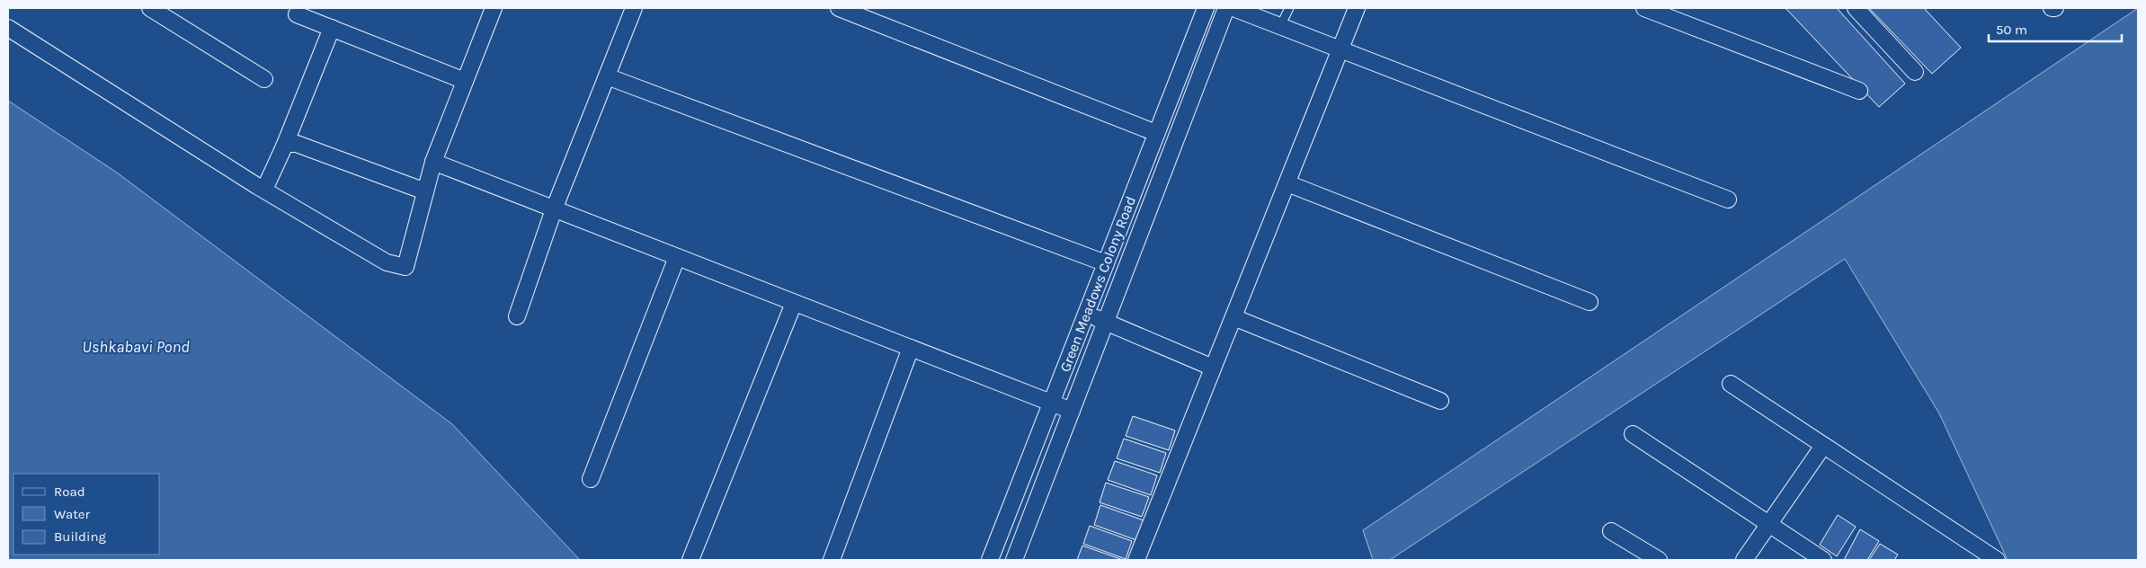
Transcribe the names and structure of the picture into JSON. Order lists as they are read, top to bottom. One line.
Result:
{"streets":{"street":["Green Meadows Colony Road"]},"water":["Ushkabavi Pond"],"legend":["Road","Water","Building"],"scale_bar":"50 m"}
